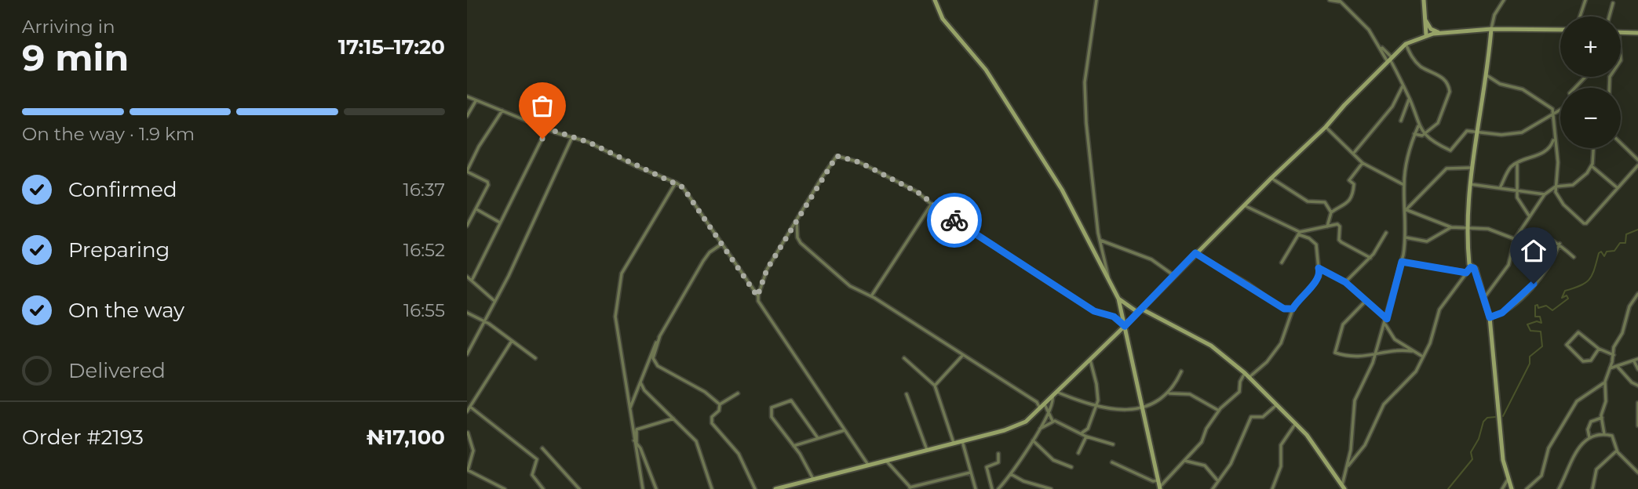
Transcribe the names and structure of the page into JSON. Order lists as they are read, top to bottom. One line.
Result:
{"page":{"heading":["9 min","Arriving in","17:15–17:20"],"panel":["Order #2193","₦17,100"],"map_buttons":["+","−"],"bar":"On the way · 1.9 km","list":[["Confirmed","16:37"],["Preparing","16:52"],["On the way","16:55"],"Delivered"]}}
